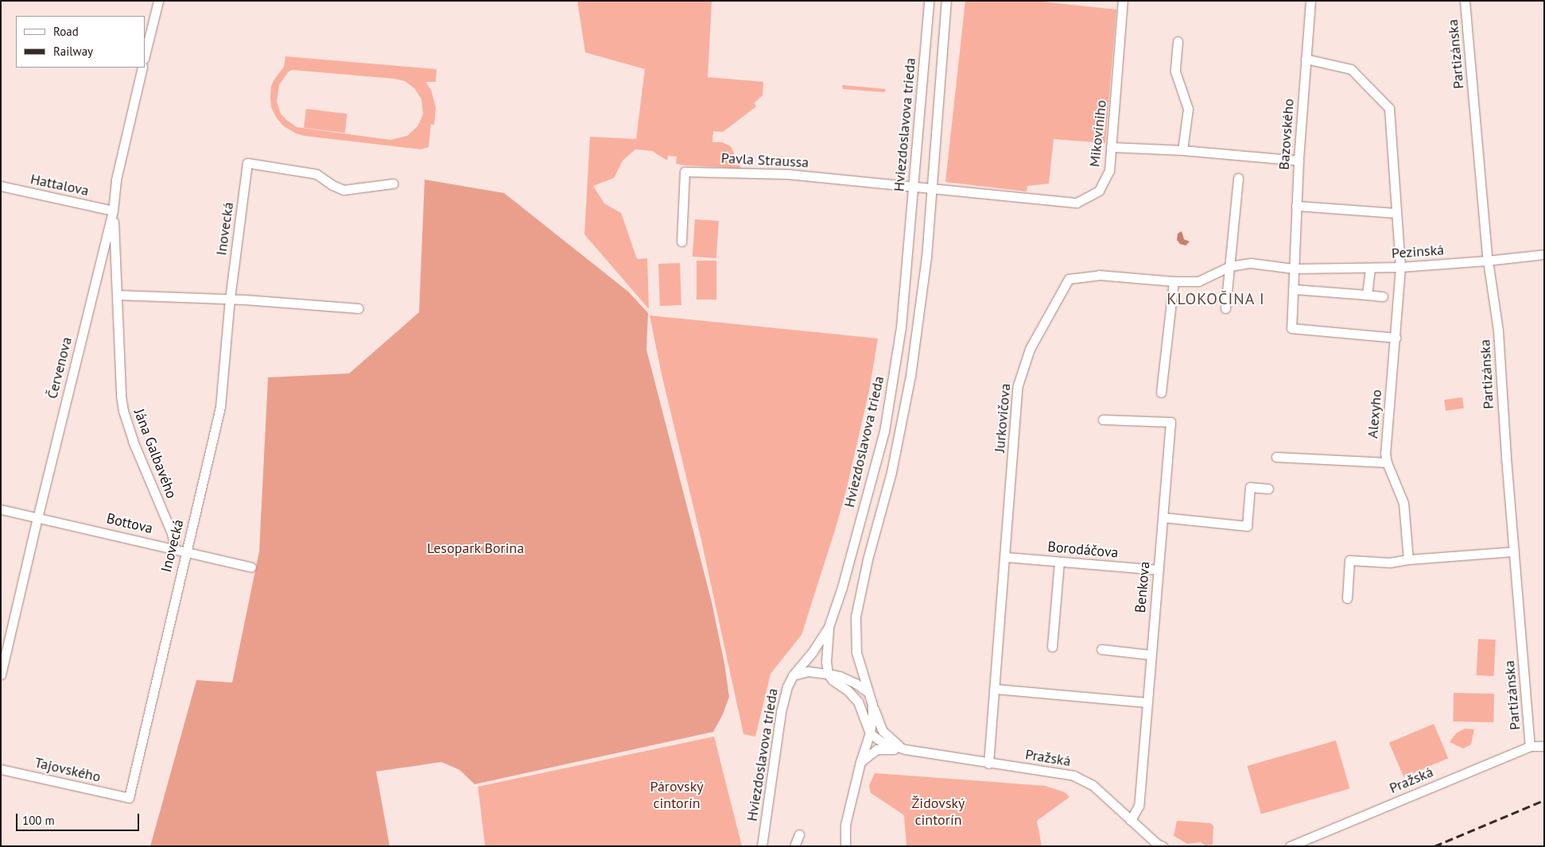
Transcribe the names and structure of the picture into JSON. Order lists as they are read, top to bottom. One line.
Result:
{"streets":{"street":["Partizánska","Hviezdoslavova trieda","Mikovíniho","Bazovského","Pavla Straussa","Hattalova","Inovecká","Pezinská","Červenova","Alexyho","Jurkovičova","Jána Galbavého","Bottova","Borodáčova","Benkova","Pražská","Tajovského"]},"crossings":[["Partizánska","Pezinská"],["Partizánska","Pražská"],["Hviezdoslavova trieda","Mikovíniho"],["Hviezdoslavova trieda","Pavla Straussa"],["Mikovíniho","Pavla Straussa"],["Bazovského","Pezinská"],["Bazovského","Alexyho"],["Bazovského","Jurkovičova"],["Hattalova","Červenova"],["Hattalova","Jána Galbavého"],["Inovecká","Bottova"],["Inovecká","Tajovského"],["Pezinská","Alexyho"],["Pezinská","Jurkovičova"],["Červenova","Jána Galbavého"],["Červenova","Bottova"],["Jurkovičova","Borodáčova"],["Jurkovičova","Pražská"],["Jána Galbavého","Bottova"],["Borodáčova","Benkova"],["Benkova","Pražská"]],"districts":["KLOKOČINA I"],"parks":["Lesopark Borina","Párovský cintorín","Židovský cintorín"],"legend":["Road","Railway"],"scale_bar":"100 m"}
